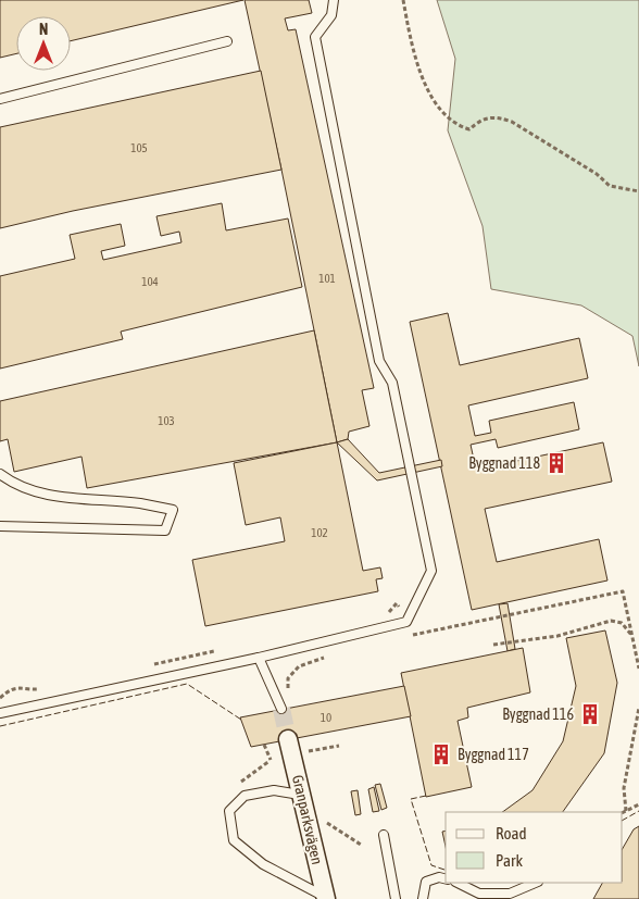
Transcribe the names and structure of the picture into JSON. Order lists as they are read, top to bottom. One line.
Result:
{"streets":{"street":["Granparksvägen"]},"places":{"building":["Byggnad 118","Byggnad 116","Byggnad 117"]},"house_numbers":["105","101","104","103","102","10"],"legend":["Road","Park"],"north":"top"}
